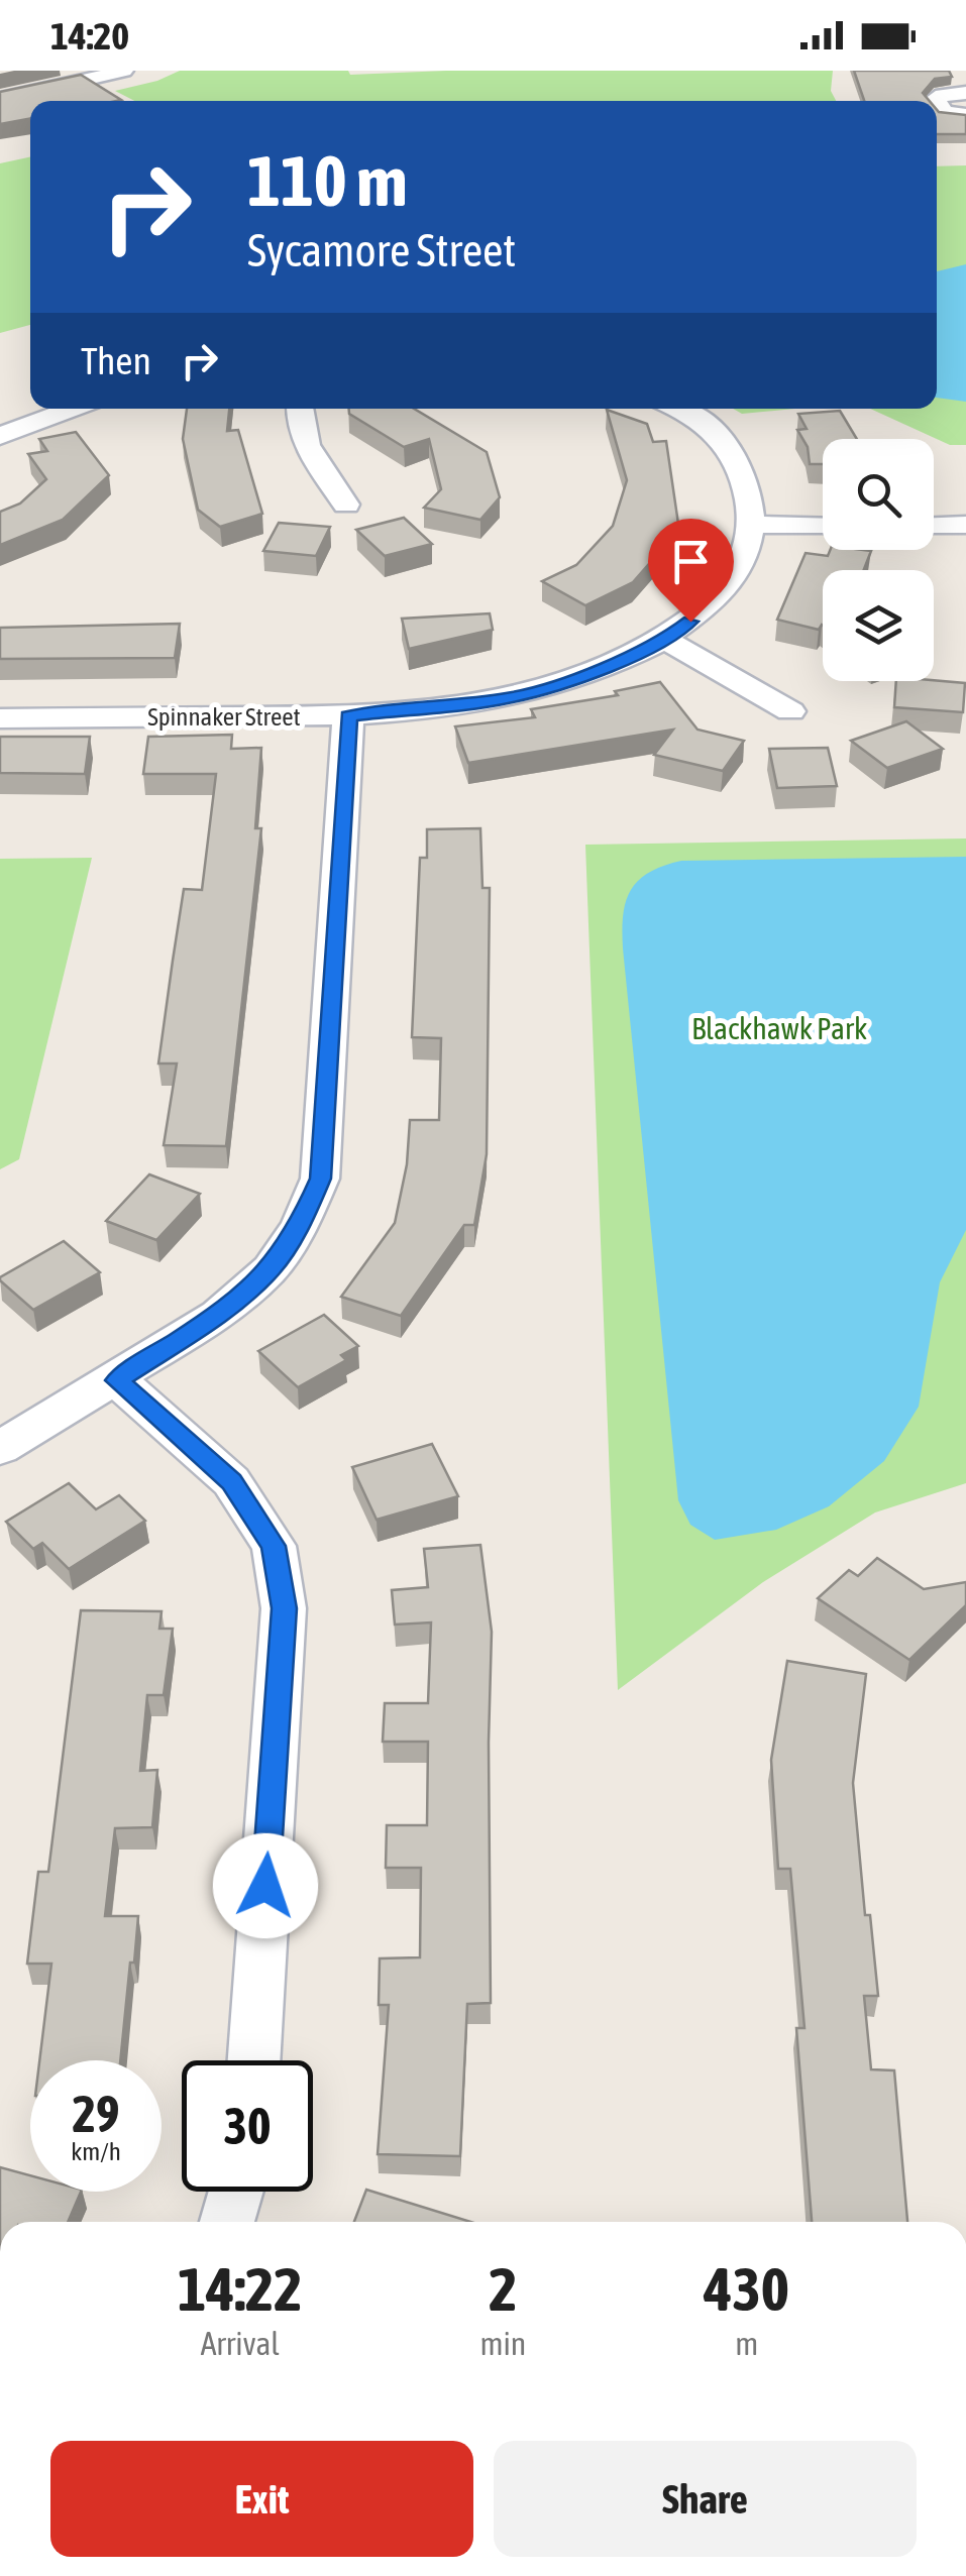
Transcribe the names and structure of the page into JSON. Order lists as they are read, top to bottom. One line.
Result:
{"streets":{"street":["Spinnaker Street"]},"parks":["Blackhawk Park"],"page":{"status":"14:20","turn":["110 m","Sycamore Street"],"then":"Then","speed":"29 km/h","limit":"30","eta":["14:22","Arrival","2","min","430","m"],"buttons":["Exit","Share"]}}
